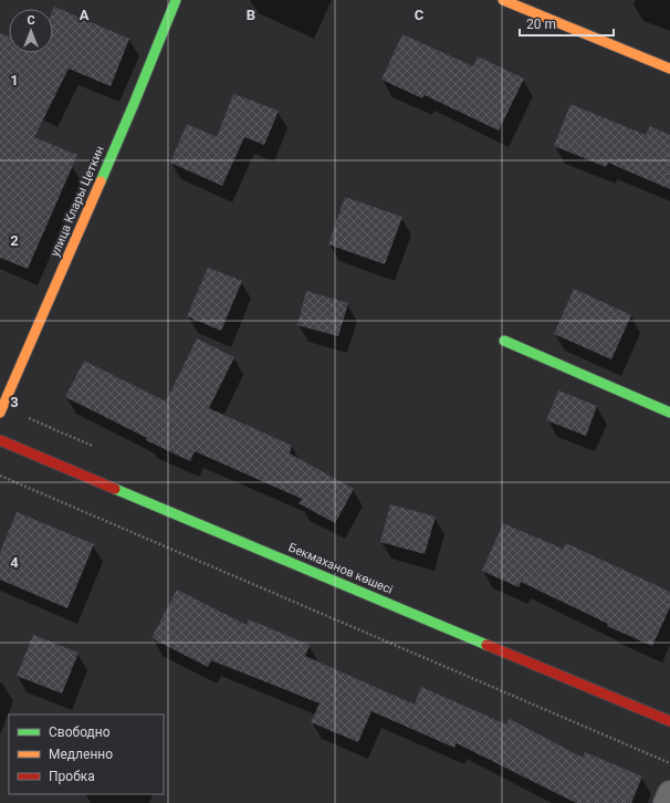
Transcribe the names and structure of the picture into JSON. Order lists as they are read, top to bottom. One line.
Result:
{"streets":{"street":["улица Клары Цеткин","Бекмаханов көшесі"]},"legend":["Свободно","Медленно","Пробка"],"scale_bar":"20 m","north":"top","grid":{"columns":["A","B","C"],"rows":["1","2","3","4"]}}
